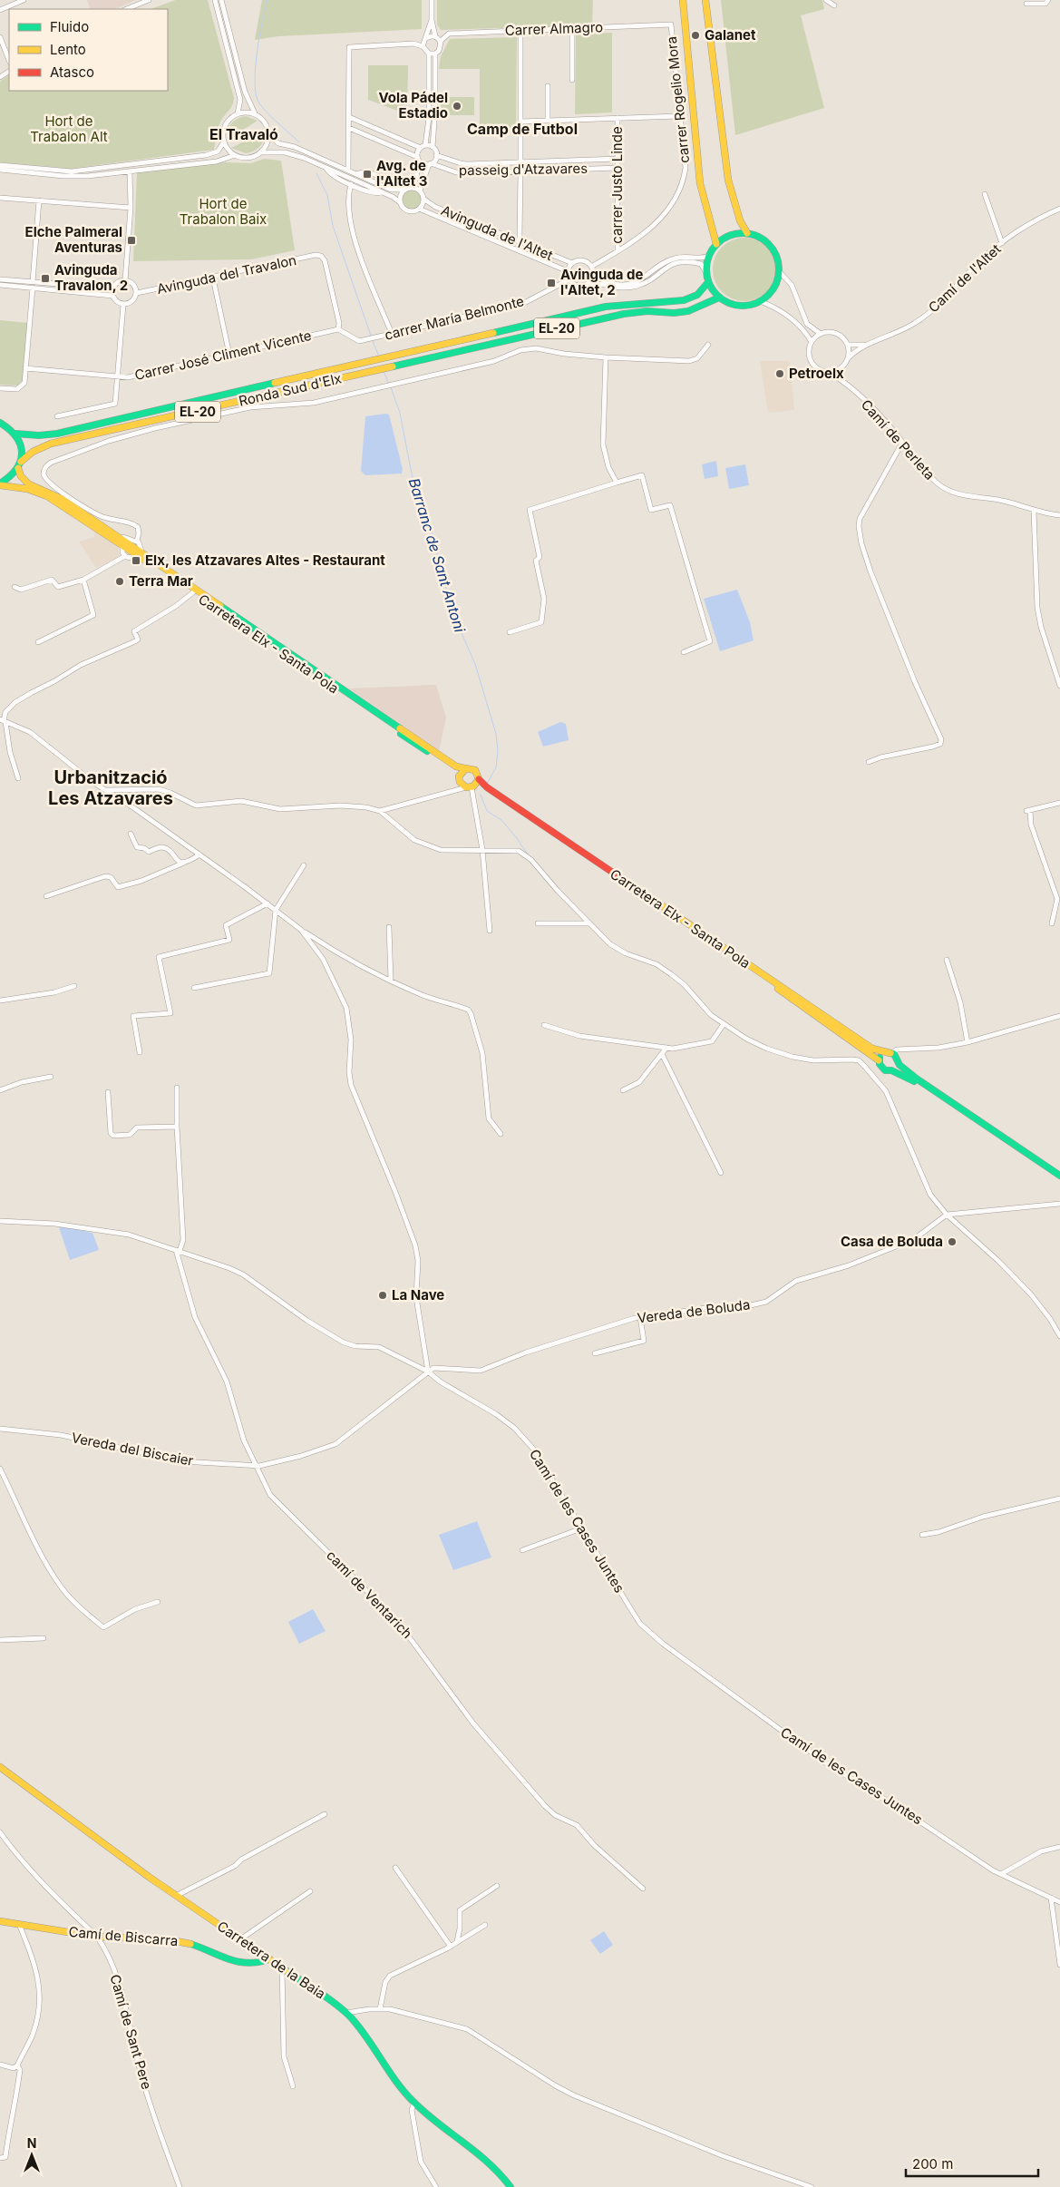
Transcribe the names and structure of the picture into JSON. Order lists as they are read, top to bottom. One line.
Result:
{"streets":{"main road":["EL-20","Ronda Sud d'Elx","Carretera Elx - Santa Pola","Camí de Biscarra","Carretera de la Baia"],"street":["Carrer Almagro","carrer Rogelio Mora","passeig d'Atzavares","carrer Justo Linde","Avinguda de l'Altet","Avinguda del Travalon","Camí de l'Altet","carrer María Belmonte","Carrer José Climent Vicente","Camí de Perleta","Vereda de Boluda","Vereda del Biscaier","Camí de les Cases Juntes","camí de Ventarich","Camí de Sant Pere"]},"crossings":[["Carrer Almagro","carrer Rogelio Mora"],["carrer Rogelio Mora","carrer Justo Linde"],["carrer Rogelio Mora","Avinguda de l'Altet"],["carrer Rogelio Mora","carrer María Belmonte"],["passeig d'Atzavares","carrer Justo Linde"],["Avinguda de l'Altet","carrer María Belmonte"],["Avinguda del Travalon","carrer María Belmonte"],["Avinguda del Travalon","Carrer José Climent Vicente"],["carrer María Belmonte","Carrer José Climent Vicente"],["Vereda de Boluda","Vereda del Biscaier"],["Vereda de Boluda","Camí de les Cases Juntes"],["Vereda del Biscaier","Camí de les Cases Juntes"],["Vereda del Biscaier","camí de Ventarich"],["Camí de les Cases Juntes","camí de Ventarich"],["Camí de Biscarra","Carretera de la Baia"],["Camí de Biscarra","Camí de Sant Pere"]],"districts":["Camp de Futbol","El Travaló","Urbanització Les Atzavares"],"water":["Barranc de Sant Antoni"],"parks":["Hort de Trabalon Alt","Hort de Trabalon Baix"],"places":{"other":["Galanet","Vola Pádel Estadio","Petroelx","Terra Mar","Casa de Boluda","La Nave"],"transit":["Avg. de l'Altet 3","Elche Palmeral Aventuras","Avinguda Travalon, 2","Avinguda de l'Altet, 2","Elx, les Atzavares Altes - Restaurant"]},"legend":["Fluido","Lento","Atasco"],"scale_bar":"200 m","north":"top"}
